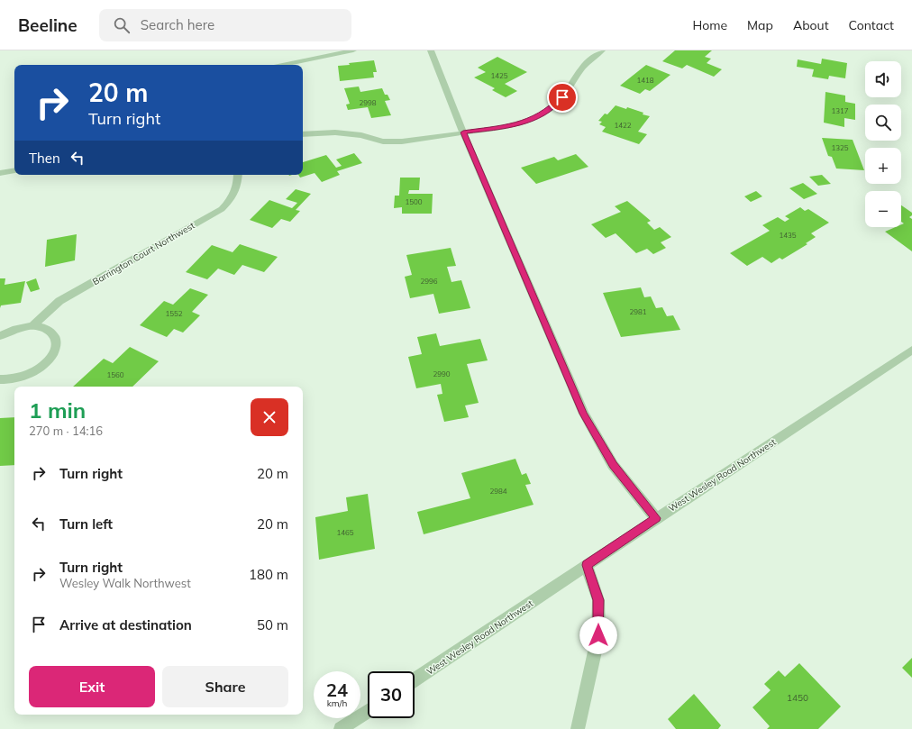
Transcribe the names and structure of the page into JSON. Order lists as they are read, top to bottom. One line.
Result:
{"streets":{"street":["Barrington Court Northwest","West Wesley Road Northwest"]},"house_numbers":["1425","1418","2998","1317","1422","1325","1500","1435","2996","2981","1552","2990","1560","2984","1465","1450"],"page":{"header":"Beeline","search":"Search here","nav":["Home","Map","About","Contact"],"map_buttons":["+","−"],"turn":["20 m","Turn right"],"then":"Then","heading":["1 min","270 m · 14:16"],"list":[{"name":"Turn right","value":"20 m"},{"name":"Turn left","value":"20 m"},{"name":"Turn right","note":"Wesley Walk Northwest","value":"180 m"},{"name":"Arrive at destination","value":"50 m"}],"buttons":["Exit","Share"],"speed":"24 km/h","limit":"30"}}
